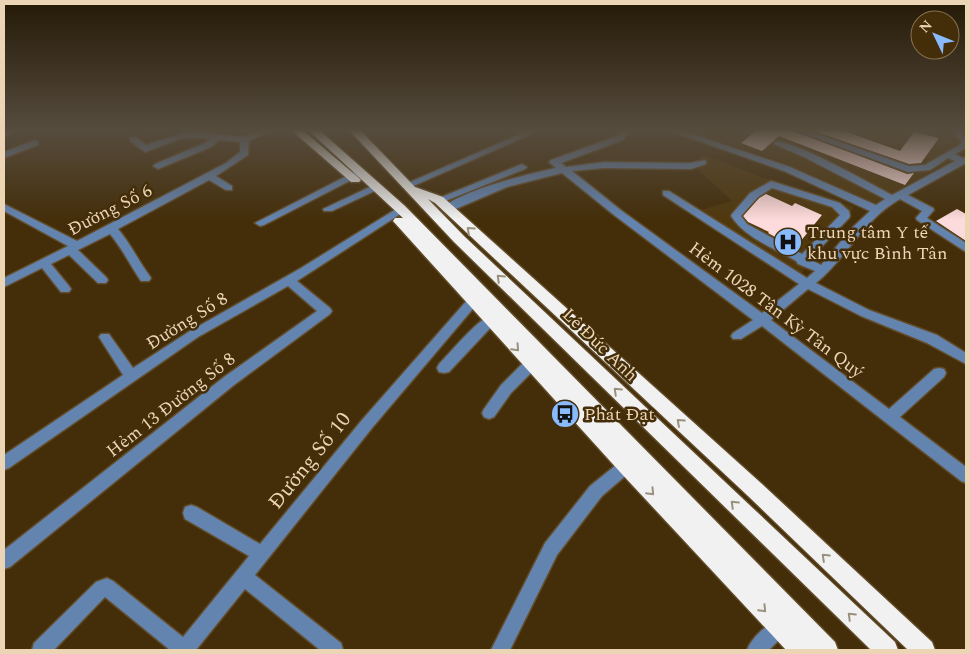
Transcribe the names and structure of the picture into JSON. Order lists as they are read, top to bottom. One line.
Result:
{"streets":{"highway":["Lê Đức Anh"],"street":["Đường Số 6","Hẻm 1028 Tân Kỳ Tân Quý","Đường Số 8","Hẻm 13 Đường Số 8","Đường Số 10"]},"crossings":[["Đường Số 8","Hẻm 13 Đường Số 8"]],"places":{"hospital":["Trung tâm Y tế khu vực Bình Tân"],"bus stop":["Phát Đạt"]},"north":"top left"}
